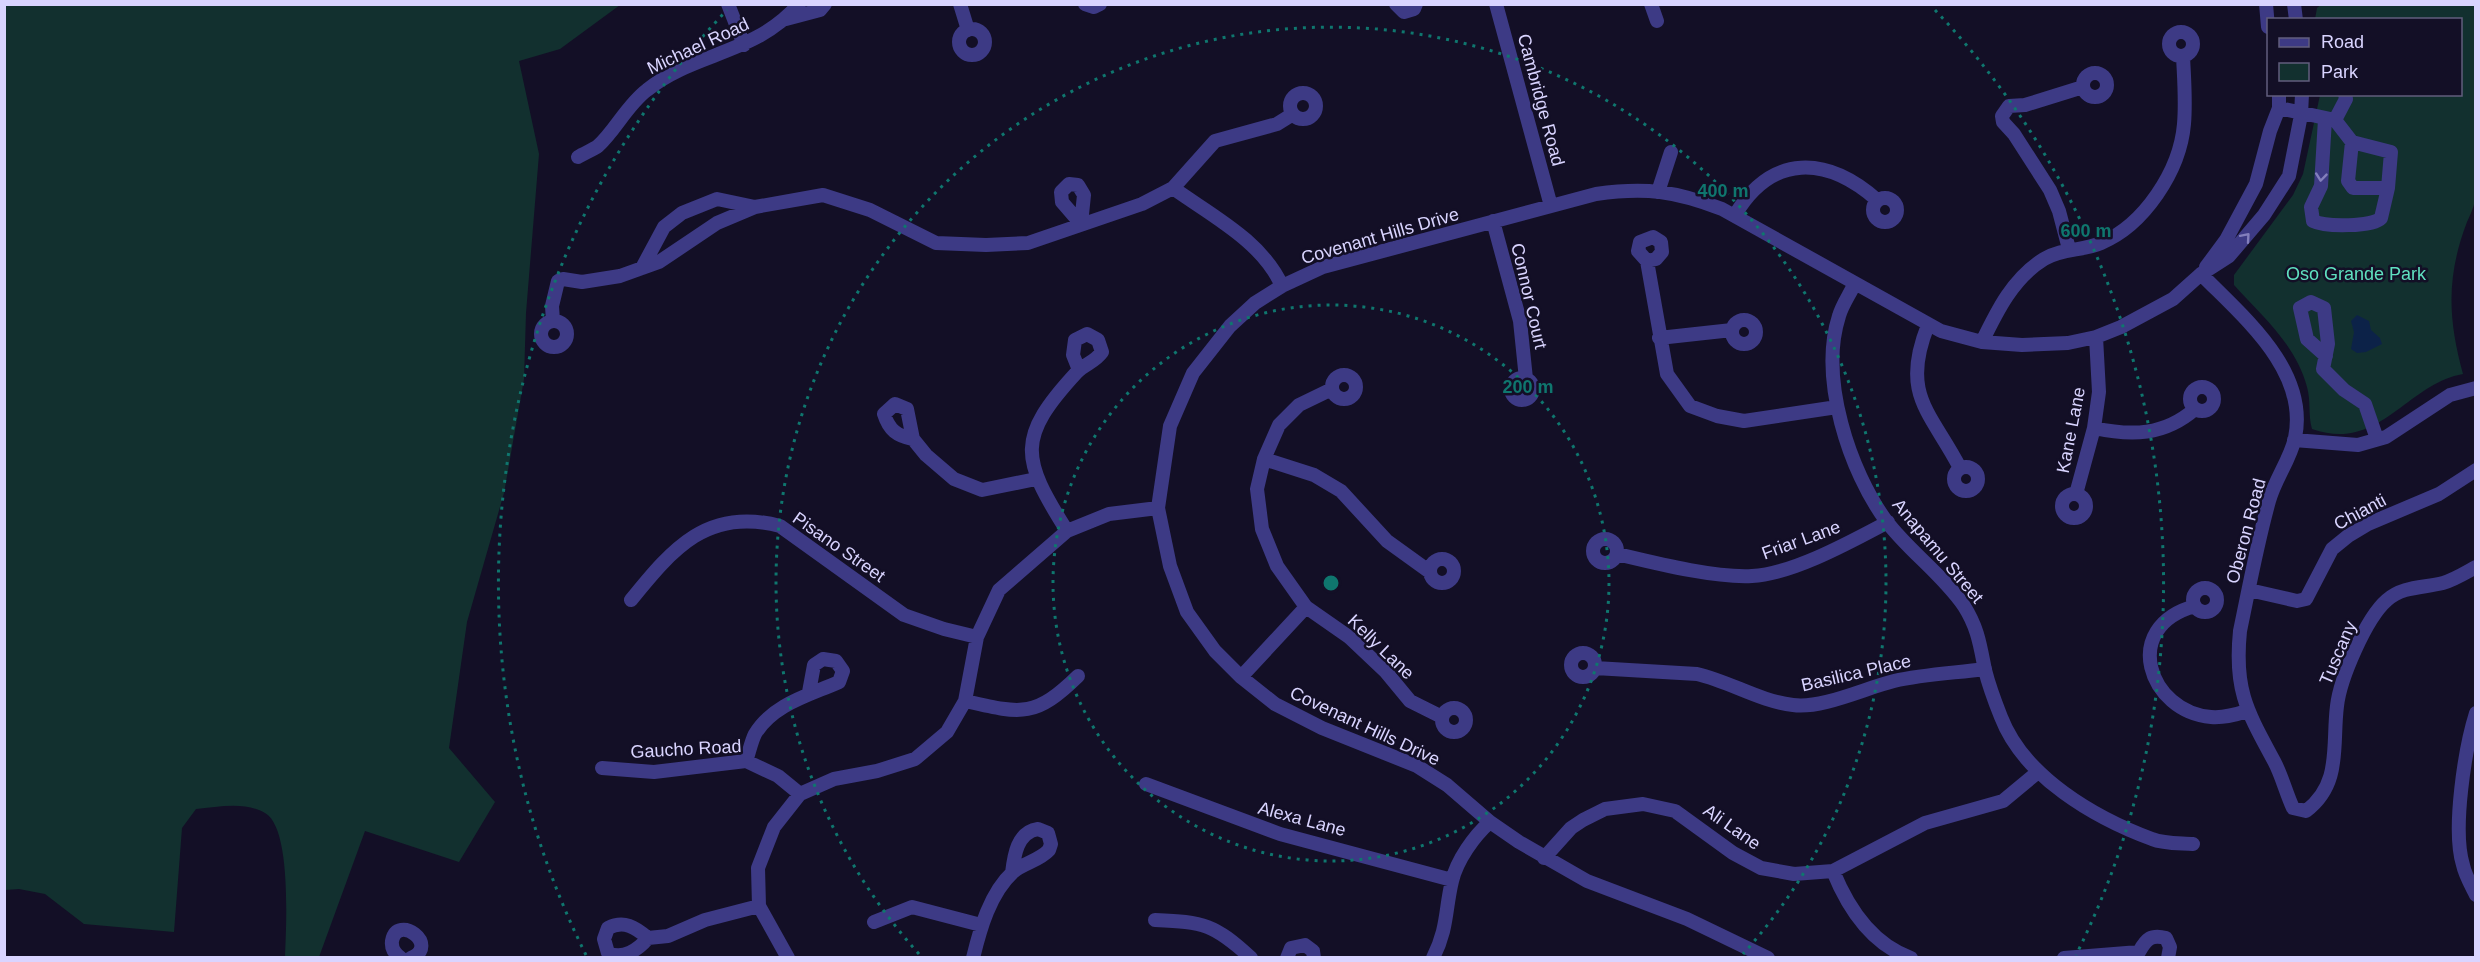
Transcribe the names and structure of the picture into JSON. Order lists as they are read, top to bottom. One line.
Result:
{"streets":{"street":["Michael Road","Cambridge Road","Covenant Hills Drive","Connor Court","Kane Lane","Chianti","Oberon Road","Friar Lane","Pisano Street","Anapamu Street","Kelly Lane","Tuscany","Basilica Place","Gaucho Road","Alexa Lane","Ali Lane"]},"crossings":[["Cambridge Road","Covenant Hills Drive"],["Covenant Hills Drive","Connor Court"],["Covenant Hills Drive","Kane Lane"],["Covenant Hills Drive","Oberon Road"],["Covenant Hills Drive","Anapamu Street"],["Covenant Hills Drive","Ali Lane"],["Chianti","Oberon Road"],["Oberon Road","Tuscany"],["Friar Lane","Anapamu Street"],["Anapamu Street","Basilica Place"],["Anapamu Street","Ali Lane"]],"parks":["Oso Grande Park"],"legend":["Road","Park"],"rings":["400 m","600 m","200 m"]}
